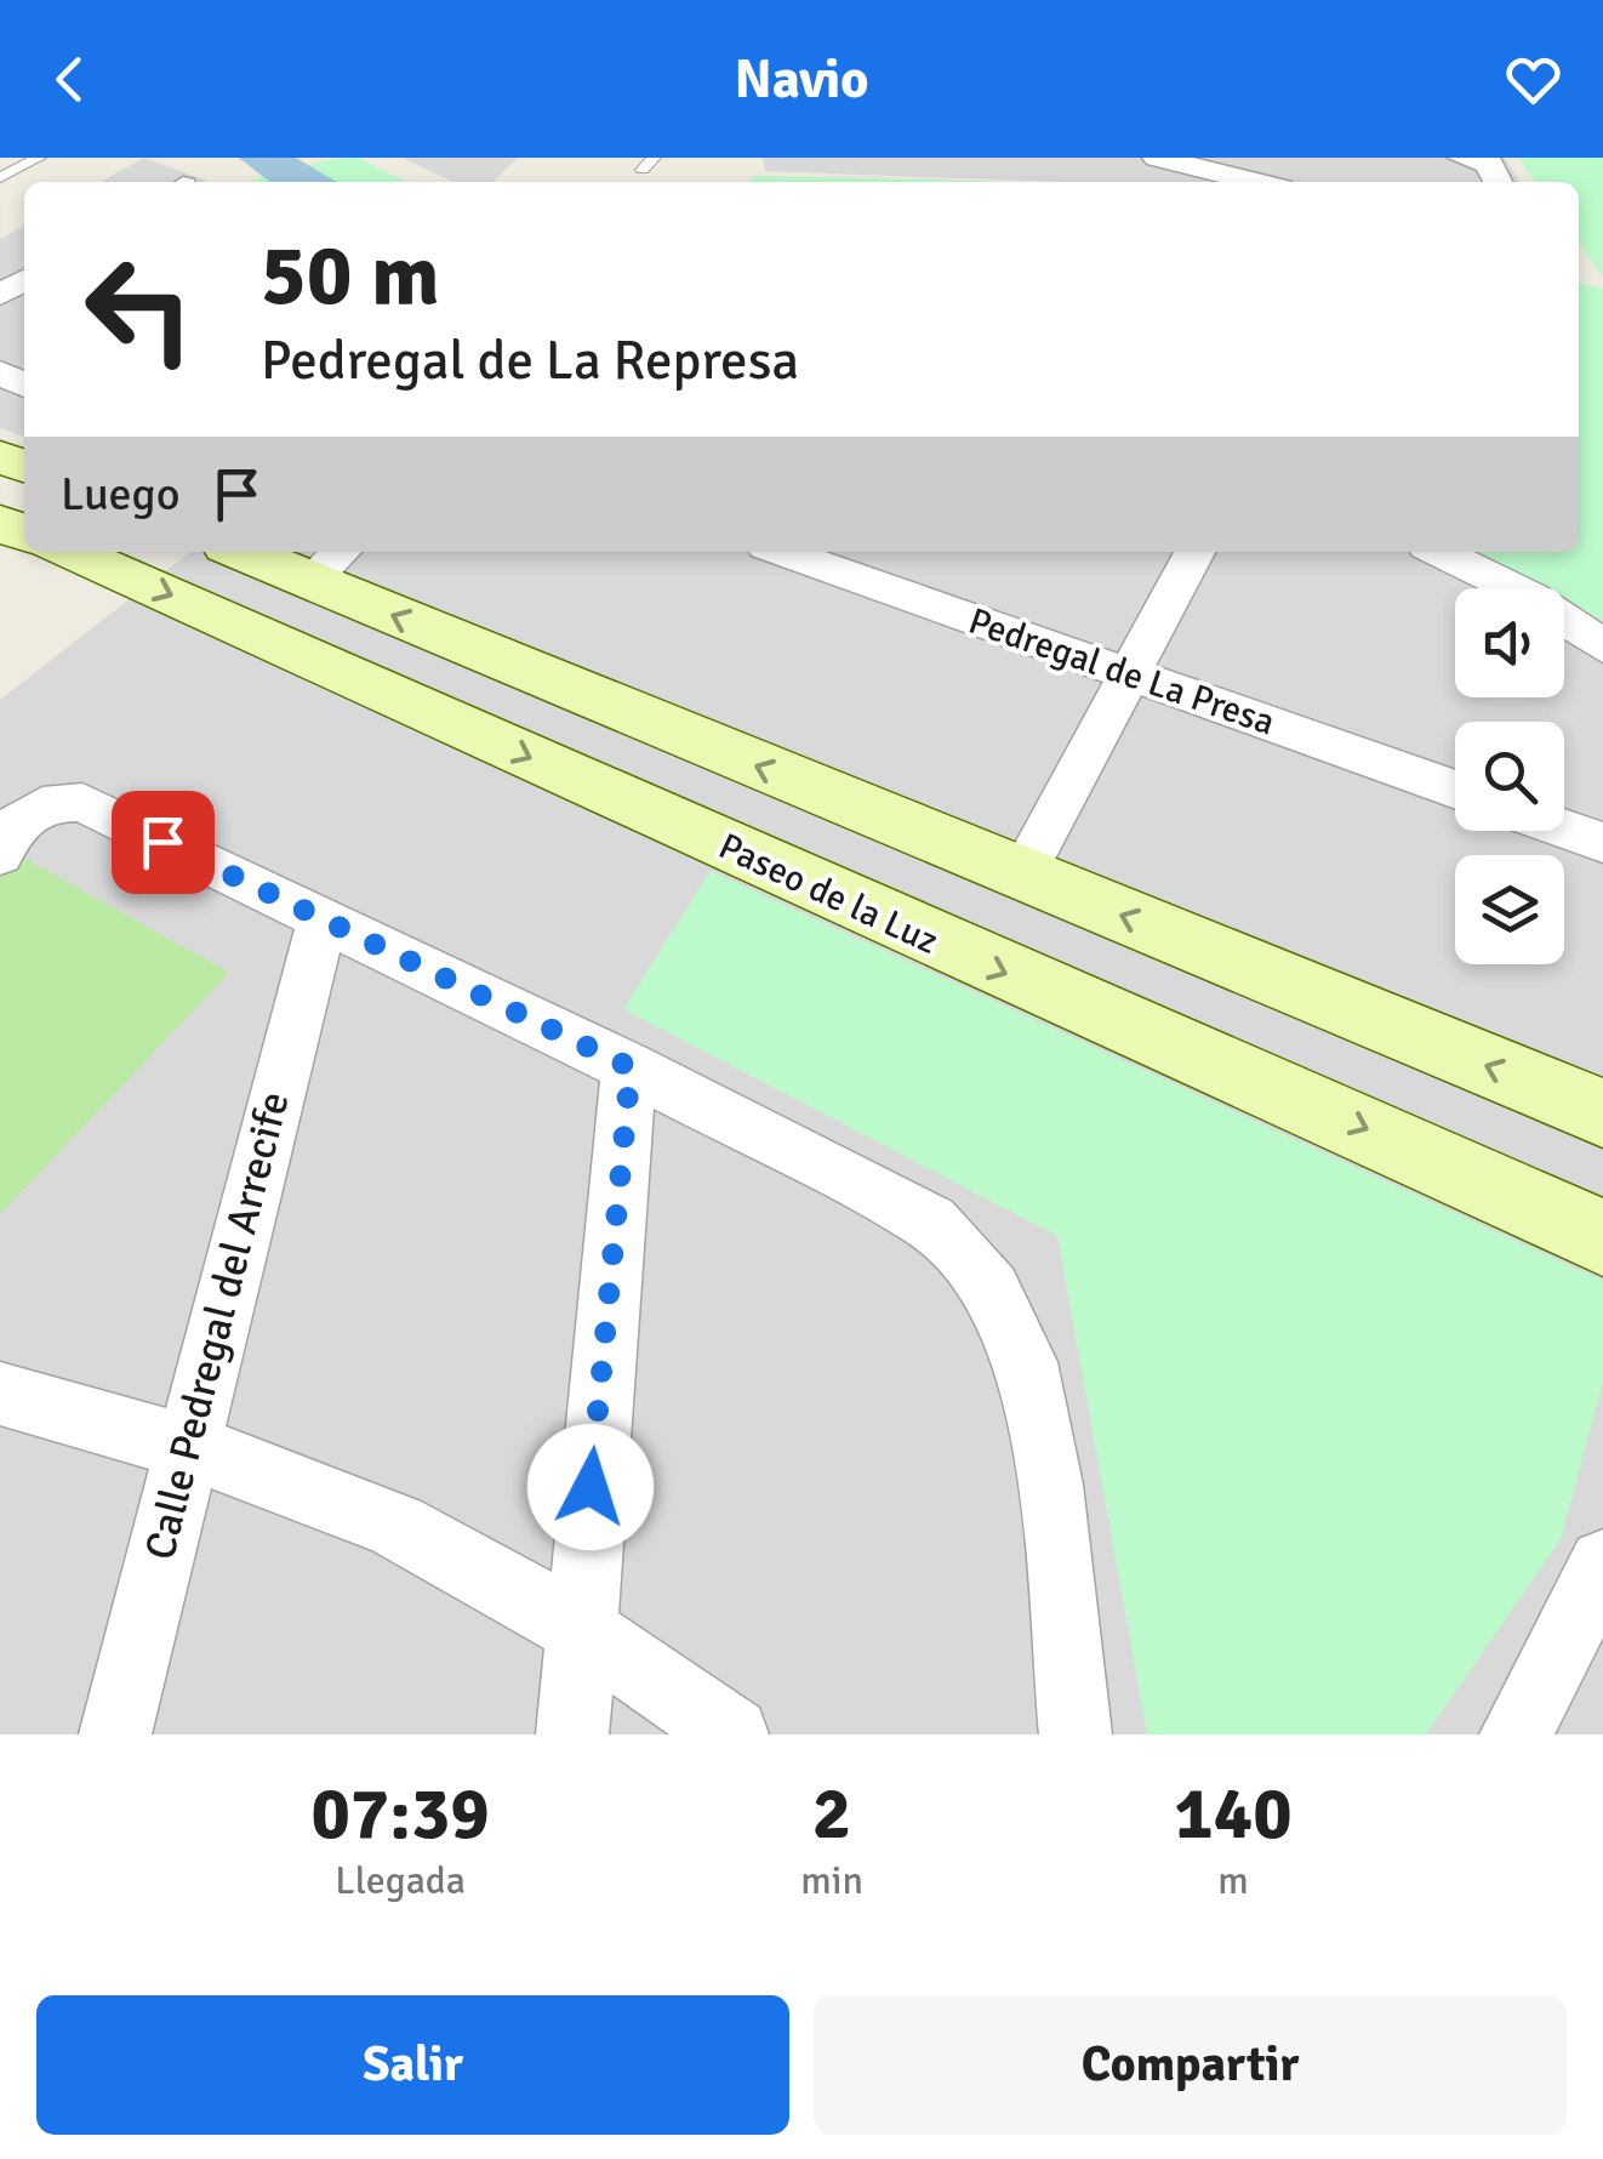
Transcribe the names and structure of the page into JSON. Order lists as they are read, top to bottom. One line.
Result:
{"streets":{"street":["Pedregal de La Presa","Paseo de la Luz","Calle Pedregal del Arrecife"]},"page":{"header":"Navio","turn":["50 m","Pedregal de La Represa"],"then":"Luego","eta":["07:39","Llegada","2","min","140","m"],"buttons":["Salir","Compartir"]}}
